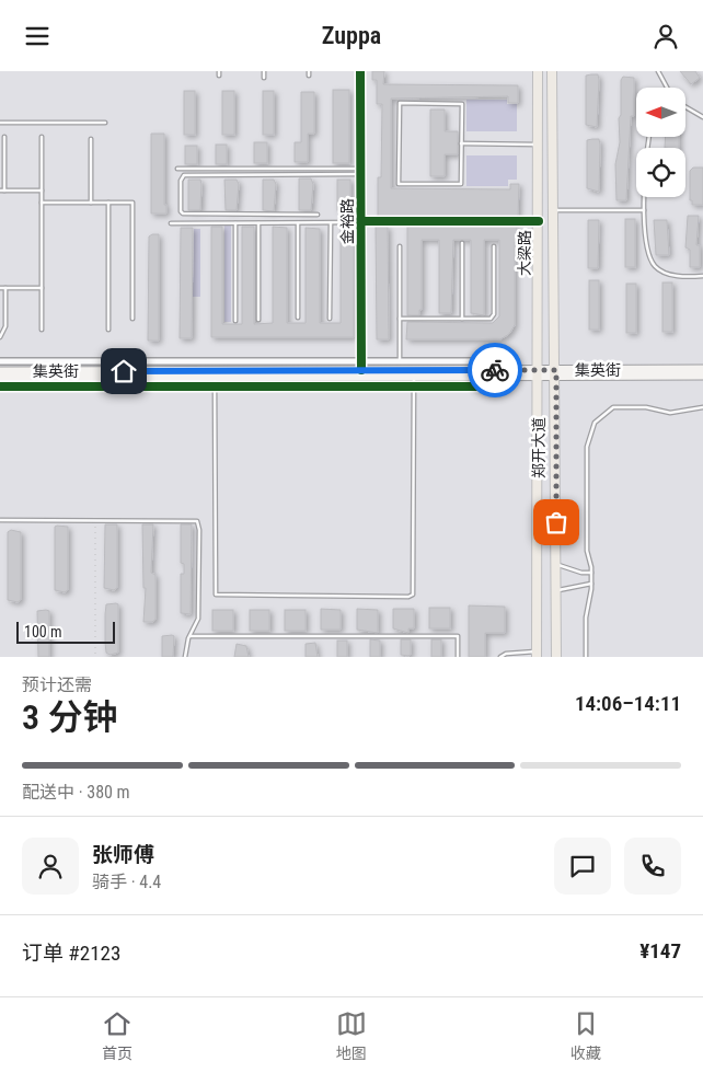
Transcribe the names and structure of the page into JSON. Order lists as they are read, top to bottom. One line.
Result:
{"streets":{"main road":["大梁路","集英街","郑开大道"],"street":["金裕路"]},"crossings":[["金裕路","集英街"],["大梁路","集英街"],["大梁路","郑开大道"],["集英街","郑开大道"]],"scale_bar":"100 m","north":"left","page":{"header":"Zuppa","scale":"100 m","heading":["3 分钟","预计还需","14:06–14:11"],"panel":["张师傅","骑手 · 4.4","订单 #2123","¥147"],"bar":"配送中 · 380 m","tabs":["首页","地图","收藏"]}}
